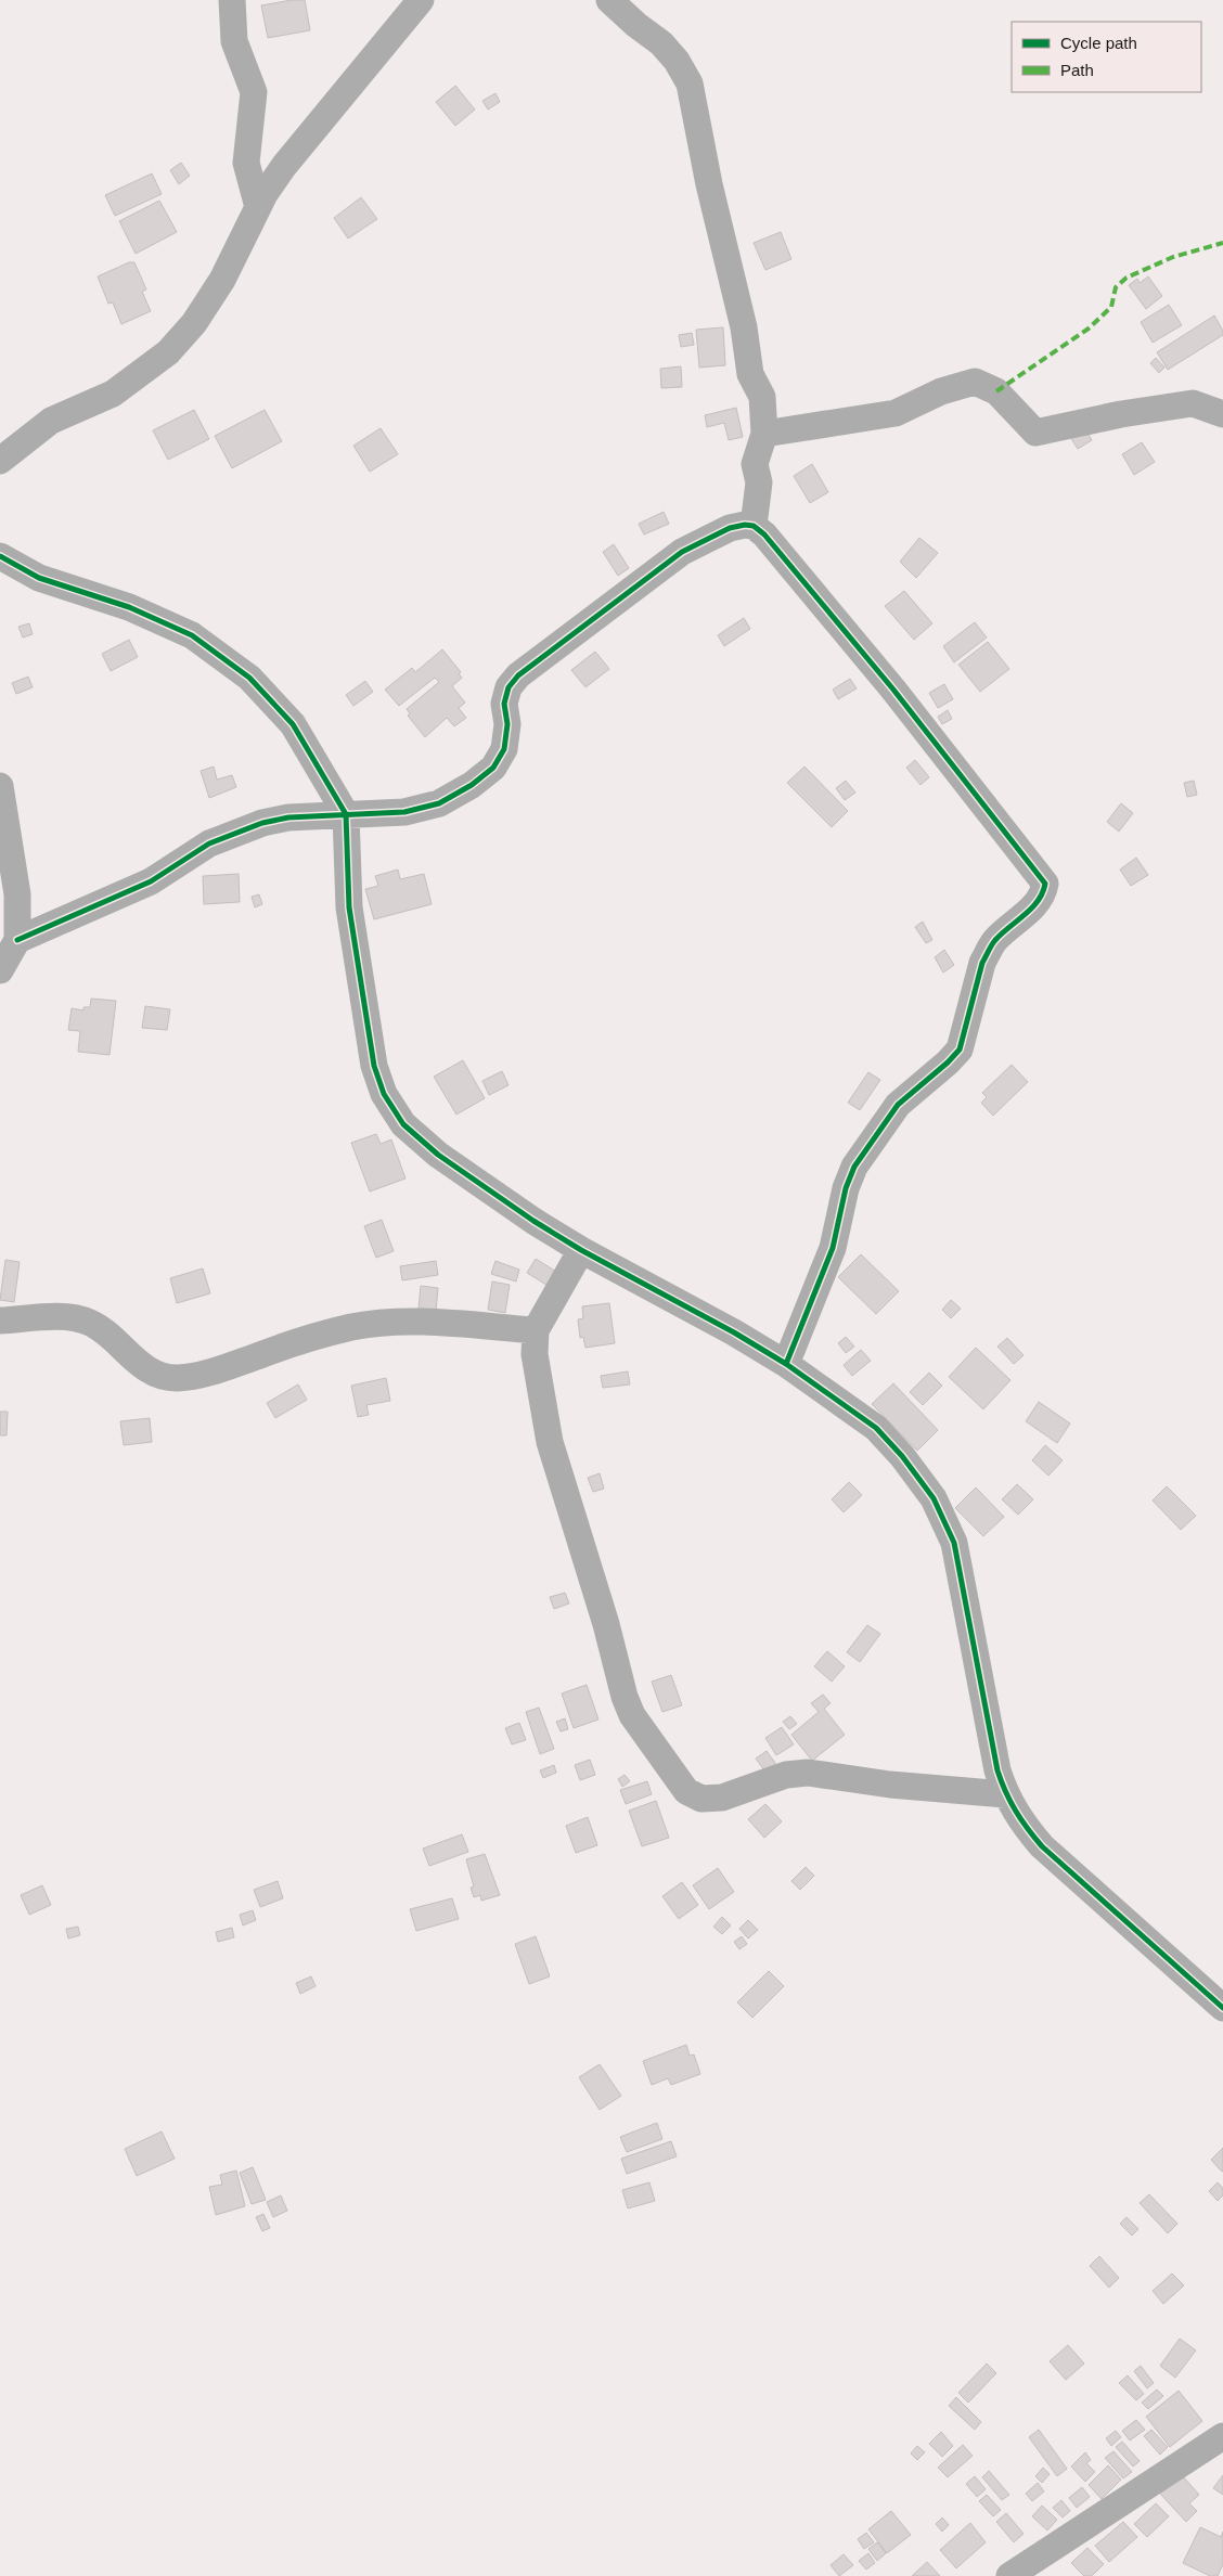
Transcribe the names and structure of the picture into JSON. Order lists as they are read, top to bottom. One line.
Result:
{"legend":["Cycle path","Path"]}
